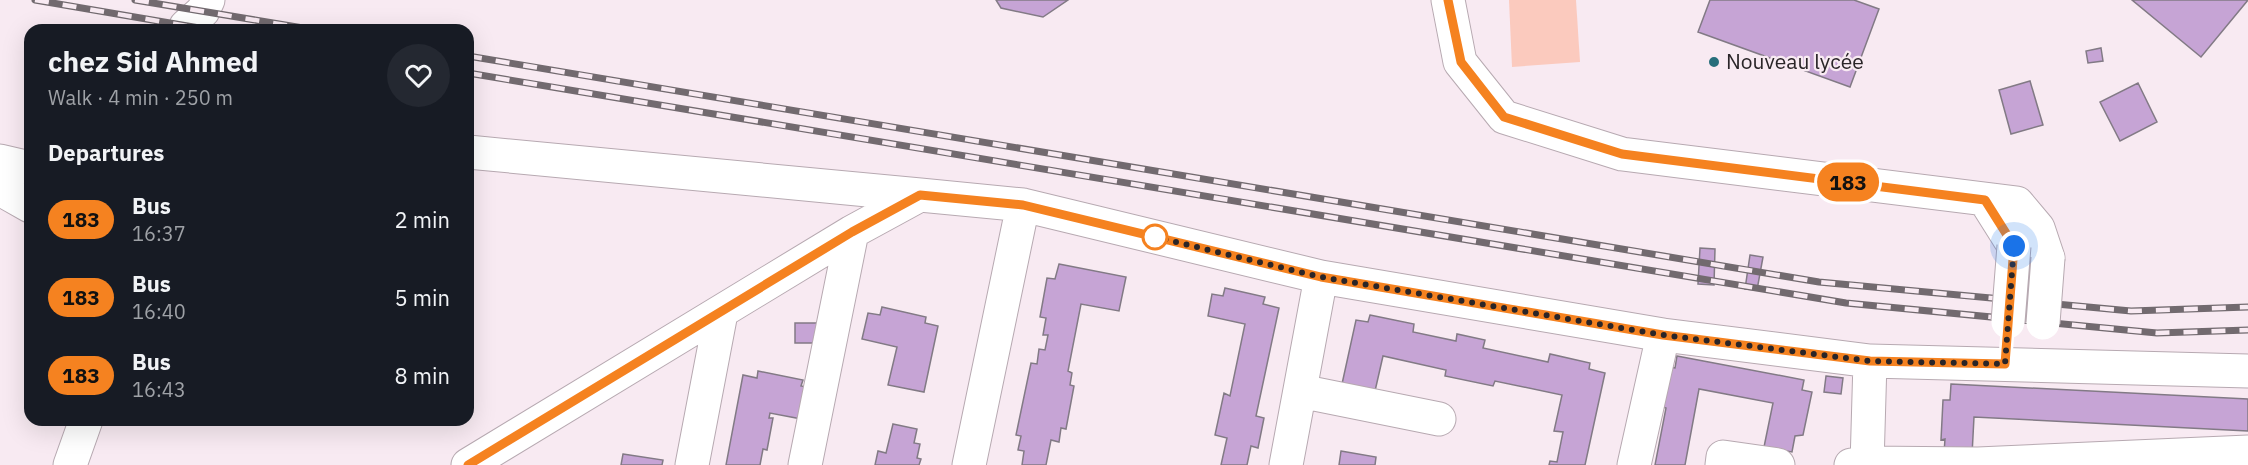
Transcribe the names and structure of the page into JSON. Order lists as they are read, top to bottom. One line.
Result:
{"places":["Nouveau lycée"],"lines":["bus line 183"],"page":{"on_map":"183","heading":[["chez Sid Ahmed","Walk · 4 min · 250 m"],"Departures"],"list":[{"mark":"183","name":"Bus","note":"16:37","value":"2 min"},{"mark":"183","name":"Bus","note":"16:40","value":"5 min"},{"mark":"183","name":"Bus","note":"16:43","value":"8 min"}]}}
